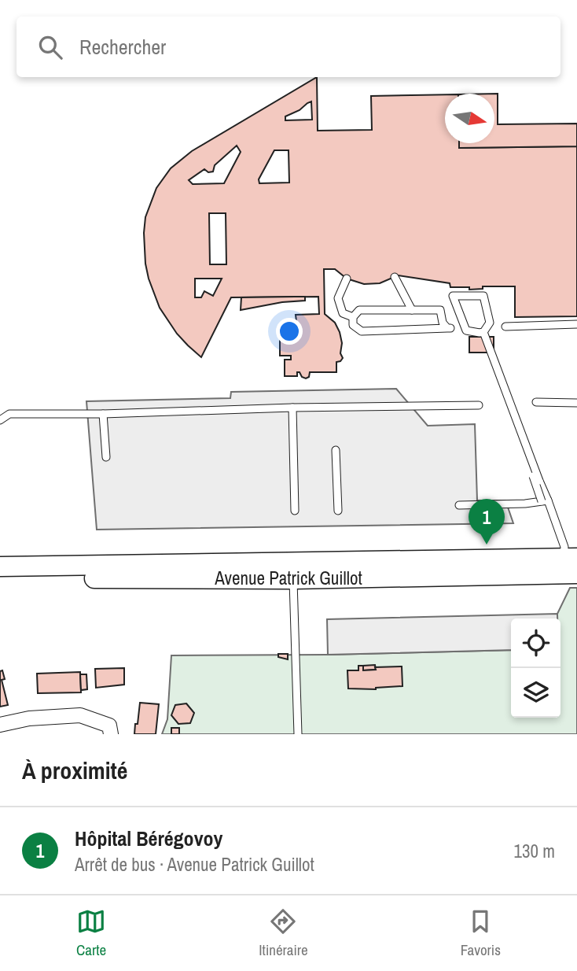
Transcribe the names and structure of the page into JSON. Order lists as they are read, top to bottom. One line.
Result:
{"streets":{"street":["Avenue Patrick Guillot"]},"north":"right","page":{"search":"Rechercher","pins":"1","heading":"À proximité","list":[{"mark":"1","name":"Hôpital Bérégovoy","note":"Arrêt de bus · Avenue Patrick Guillot","value":"130 m"}],"nav":["Carte","Itinéraire","Favoris"]}}
